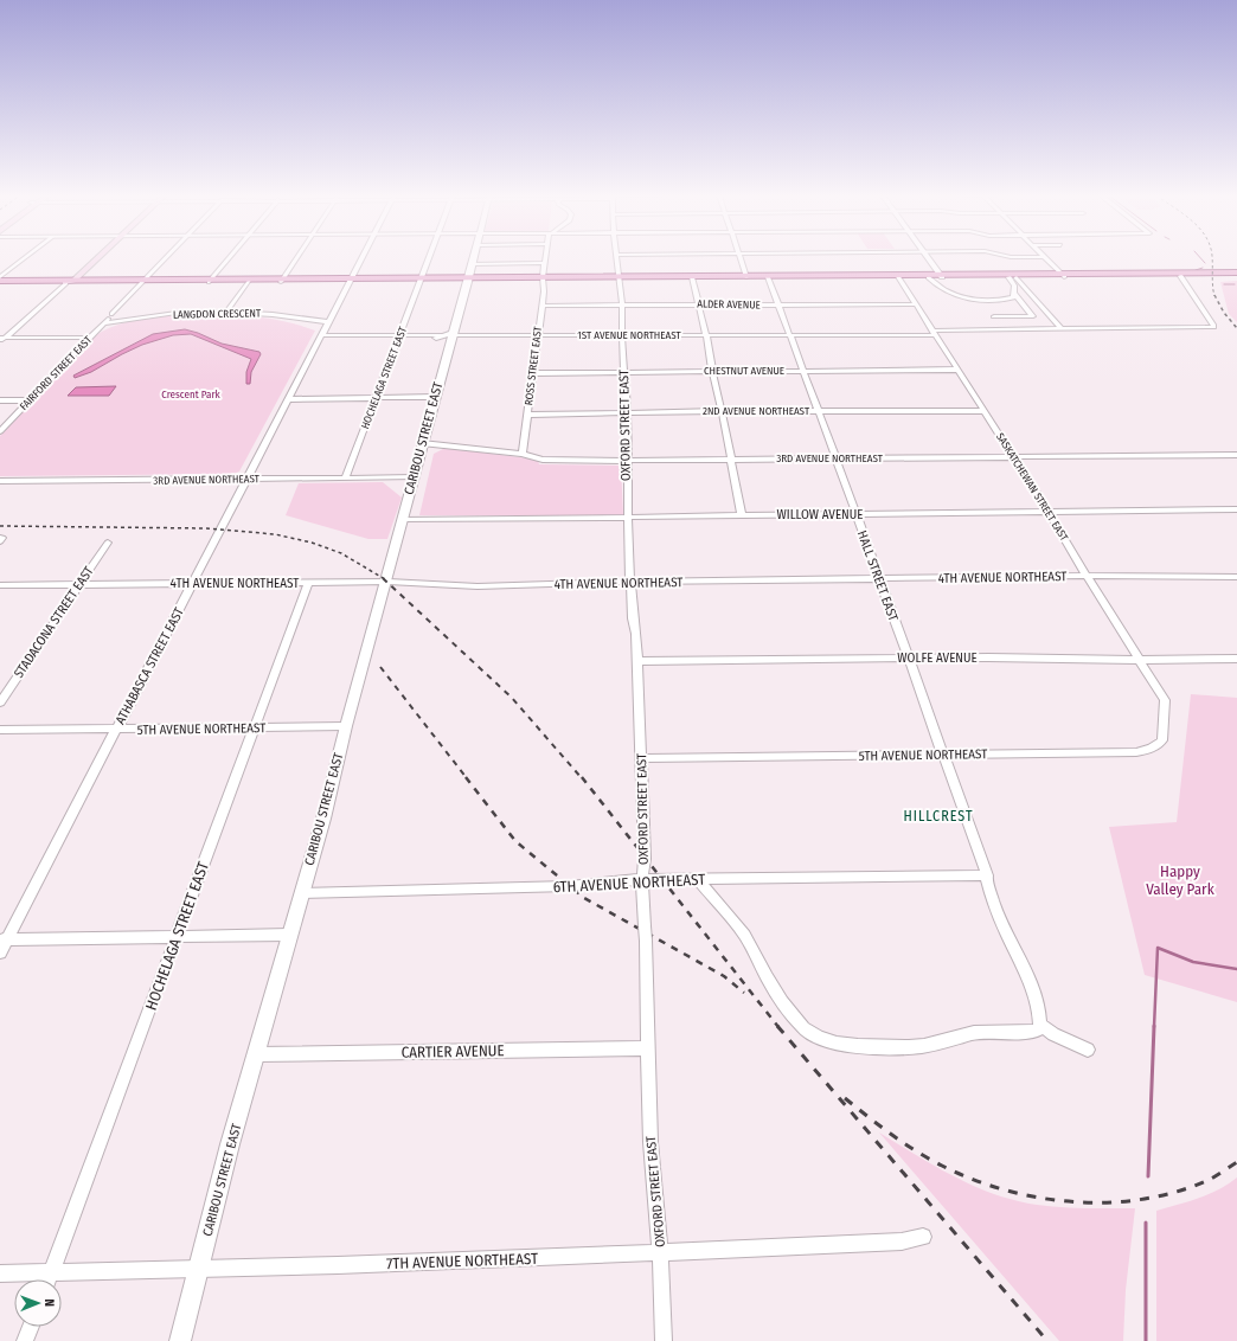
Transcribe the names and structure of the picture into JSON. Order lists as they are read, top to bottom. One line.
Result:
{"streets":{"street":["ALDER AVENUE","LANGDON CRESCENT","1ST AVENUE NORTHEAST","ROSS STREET EAST","CHESTNUT AVENUE","FAIRFORD STREET EAST","HOCHELAGA STREET EAST","2ND AVENUE NORTHEAST","OXFORD STREET EAST","CARIBOU STREET EAST","3RD AVENUE NORTHEAST","SASKATCHEWAN STREET EAST","WILLOW AVENUE","HALL STREET EAST","4TH AVENUE NORTHEAST","STADACONA STREET EAST","WOLFE AVENUE","ATHABASCA STREET EAST","5TH AVENUE NORTHEAST","6TH AVENUE NORTHEAST","CARTIER AVENUE","7TH AVENUE NORTHEAST"]},"crossings":[["ALDER AVENUE","ROSS STREET EAST"],["ALDER AVENUE","OXFORD STREET EAST"],["ALDER AVENUE","SASKATCHEWAN STREET EAST"],["ALDER AVENUE","HALL STREET EAST"],["LANGDON CRESCENT","FAIRFORD STREET EAST"],["LANGDON CRESCENT","ATHABASCA STREET EAST"],["1ST AVENUE NORTHEAST","ROSS STREET EAST"],["1ST AVENUE NORTHEAST","OXFORD STREET EAST"],["1ST AVENUE NORTHEAST","CARIBOU STREET EAST"],["1ST AVENUE NORTHEAST","SASKATCHEWAN STREET EAST"],["1ST AVENUE NORTHEAST","HALL STREET EAST"],["ROSS STREET EAST","CHESTNUT AVENUE"],["ROSS STREET EAST","2ND AVENUE NORTHEAST"],["ROSS STREET EAST","3RD AVENUE NORTHEAST"],["CHESTNUT AVENUE","OXFORD STREET EAST"],["CHESTNUT AVENUE","SASKATCHEWAN STREET EAST"],["CHESTNUT AVENUE","HALL STREET EAST"],["HOCHELAGA STREET EAST","3RD AVENUE NORTHEAST"],["HOCHELAGA STREET EAST","4TH AVENUE NORTHEAST"],["HOCHELAGA STREET EAST","5TH AVENUE NORTHEAST"],["HOCHELAGA STREET EAST","7TH AVENUE NORTHEAST"],["2ND AVENUE NORTHEAST","OXFORD STREET EAST"],["2ND AVENUE NORTHEAST","SASKATCHEWAN STREET EAST"],["2ND AVENUE NORTHEAST","HALL STREET EAST"],["OXFORD STREET EAST","3RD AVENUE NORTHEAST"],["OXFORD STREET EAST","WILLOW AVENUE"],["OXFORD STREET EAST","4TH AVENUE NORTHEAST"],["OXFORD STREET EAST","WOLFE AVENUE"],["OXFORD STREET EAST","5TH AVENUE NORTHEAST"],["OXFORD STREET EAST","6TH AVENUE NORTHEAST"],["OXFORD STREET EAST","CARTIER AVENUE"],["OXFORD STREET EAST","7TH AVENUE NORTHEAST"],["CARIBOU STREET EAST","3RD AVENUE NORTHEAST"],["CARIBOU STREET EAST","WILLOW AVENUE"],["CARIBOU STREET EAST","4TH AVENUE NORTHEAST"],["CARIBOU STREET EAST","5TH AVENUE NORTHEAST"],["CARIBOU STREET EAST","6TH AVENUE NORTHEAST"],["CARIBOU STREET EAST","CARTIER AVENUE"],["CARIBOU STREET EAST","7TH AVENUE NORTHEAST"],["3RD AVENUE NORTHEAST","SASKATCHEWAN STREET EAST"],["3RD AVENUE NORTHEAST","HALL STREET EAST"],["3RD AVENUE NORTHEAST","ATHABASCA STREET EAST"],["SASKATCHEWAN STREET EAST","WILLOW AVENUE"],["SASKATCHEWAN STREET EAST","4TH AVENUE NORTHEAST"],["SASKATCHEWAN STREET EAST","WOLFE AVENUE"],["SASKATCHEWAN STREET EAST","5TH AVENUE NORTHEAST"],["WILLOW AVENUE","HALL STREET EAST"],["HALL STREET EAST","4TH AVENUE NORTHEAST"],["HALL STREET EAST","WOLFE AVENUE"],["HALL STREET EAST","5TH AVENUE NORTHEAST"],["HALL STREET EAST","6TH AVENUE NORTHEAST"],["4TH AVENUE NORTHEAST","STADACONA STREET EAST"],["4TH AVENUE NORTHEAST","ATHABASCA STREET EAST"],["ATHABASCA STREET EAST","5TH AVENUE NORTHEAST"]],"districts":["HILLCREST"],"parks":["Crescent Park","Happy Valley Park"],"north":"right"}
